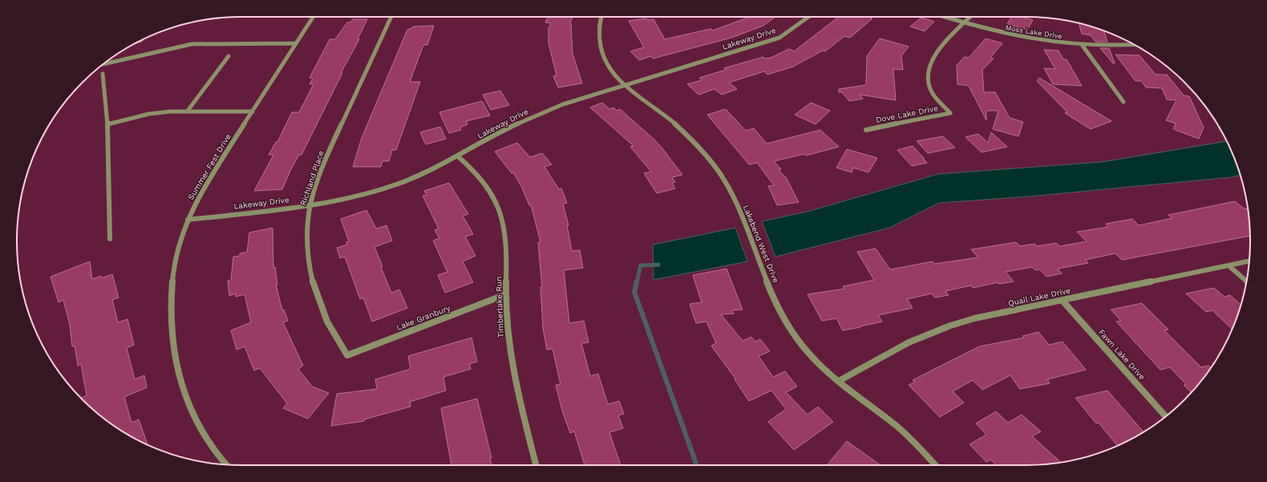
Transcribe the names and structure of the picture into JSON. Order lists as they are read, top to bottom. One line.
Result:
{"streets":{"street":["Moss Lake Drive","Lakeway Drive","Dove Lake Drive","Summer Fest Drive","Richland Place","Lakebend West Drive","Quail Lake Drive","Timberlake Run","Lake Granbury","Fawn Lake Drive"]},"crossings":[["Moss Lake Drive","Dove Lake Drive"],["Lakeway Drive","Summer Fest Drive"],["Lakeway Drive","Richland Place"],["Lakeway Drive","Lakebend West Drive"],["Lakeway Drive","Timberlake Run"],["Richland Place","Lake Granbury"],["Lakebend West Drive","Quail Lake Drive"],["Quail Lake Drive","Fawn Lake Drive"],["Timberlake Run","Lake Granbury"]]}
